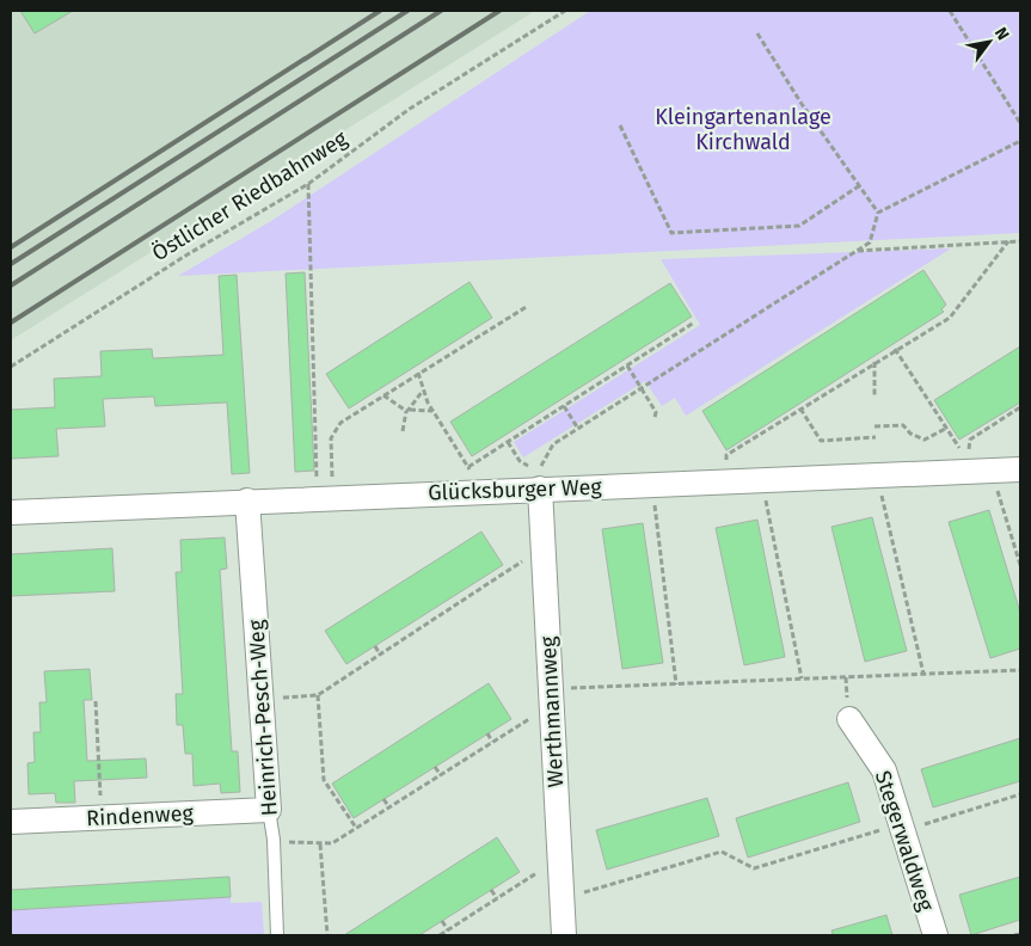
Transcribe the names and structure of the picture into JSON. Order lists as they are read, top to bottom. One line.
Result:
{"streets":{"street":["Glücksburger Weg","Werthmannweg","Heinrich-Pesch-Weg","Rindenweg","Stegerwaldweg"],"path":["Östlicher Riedbahnweg"]},"crossings":[["Glücksburger Weg","Werthmannweg"],["Glücksburger Weg","Heinrich-Pesch-Weg"],["Heinrich-Pesch-Weg","Rindenweg"]],"parks":["Kleingartenanlage Kirchwald"],"north":"top right"}
